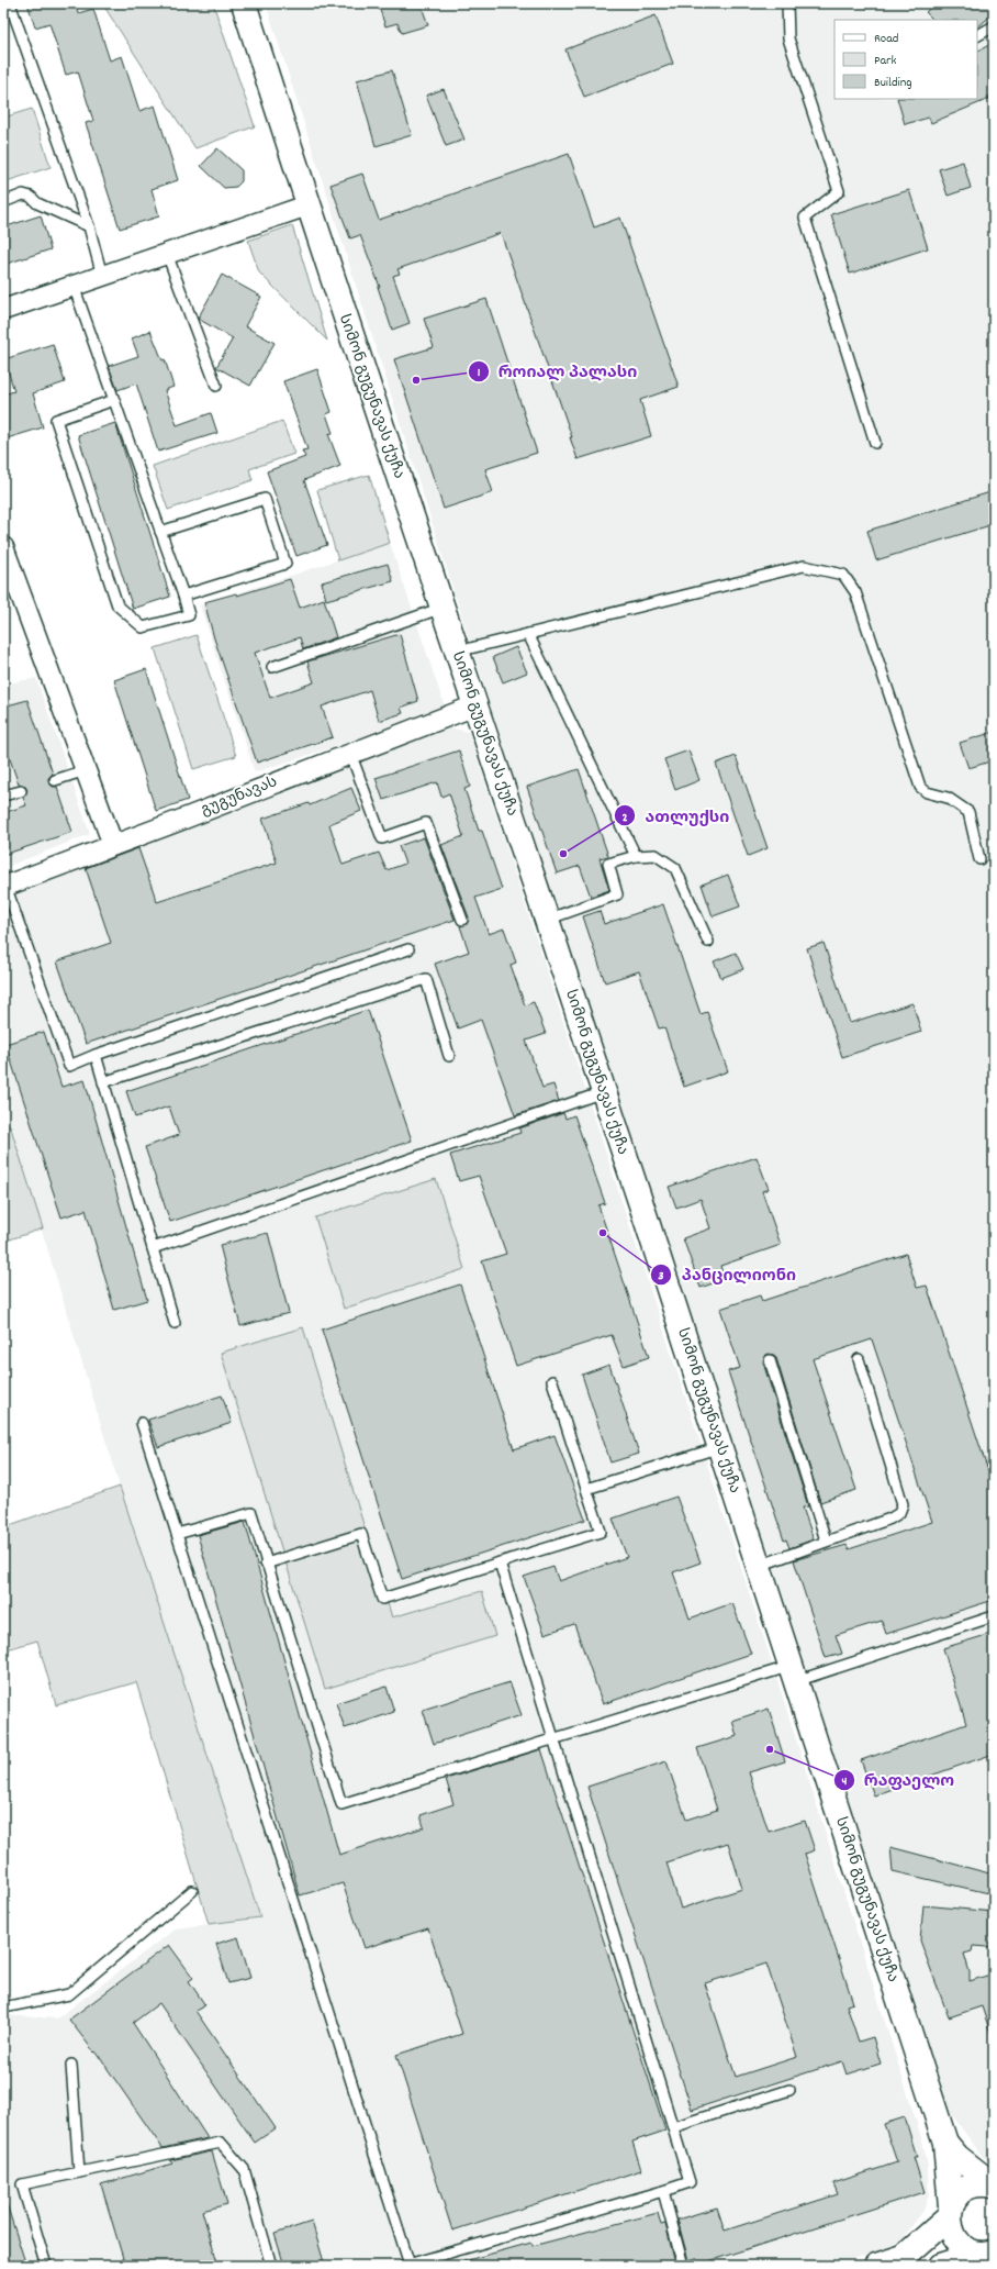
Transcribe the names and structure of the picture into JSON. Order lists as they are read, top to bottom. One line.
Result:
{"streets":{"main road":["სიმონ გუგუნავას ქუჩა"],"street":["გუგუნავას"]},"crossings":[["სიმონ გუგუნავას ქუჩა","გუგუნავას"]],"places":["როიალ პალასი","ათლუქსი","პანცილიონი","რაფაელო"],"legend":["Road","Park","Building"]}
